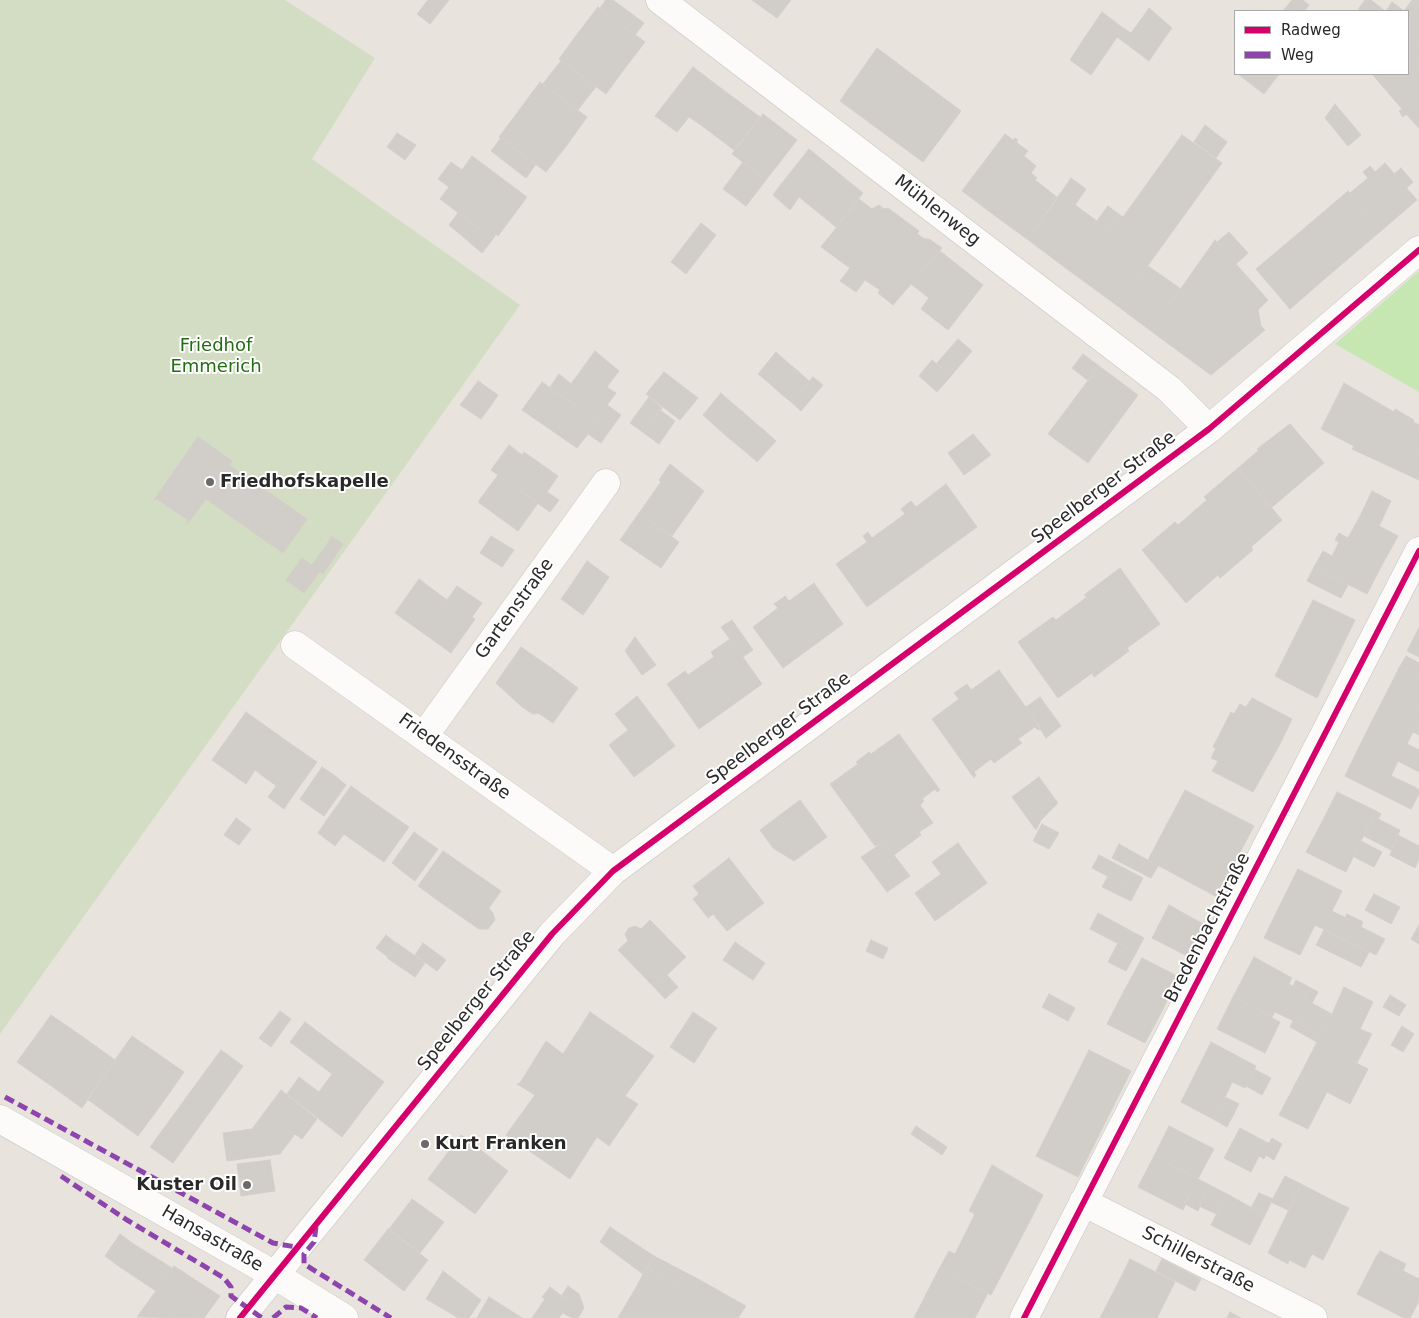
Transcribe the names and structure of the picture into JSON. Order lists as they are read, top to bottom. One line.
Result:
{"streets":{"street":["Mühlenweg","Speelberger Straße","Gartenstraße","Friedensstraße","Bredenbachstraße","Hansastraße","Schillerstraße"]},"crossings":[["Mühlenweg","Speelberger Straße"],["Speelberger Straße","Friedensstraße"],["Speelberger Straße","Hansastraße"],["Gartenstraße","Friedensstraße"],["Bredenbachstraße","Schillerstraße"]],"parks":["Friedhof Emmerich"],"places":["Friedhofskapelle","Kurt Franken","Kuster Oil"],"legend":["Radweg","Weg"]}
